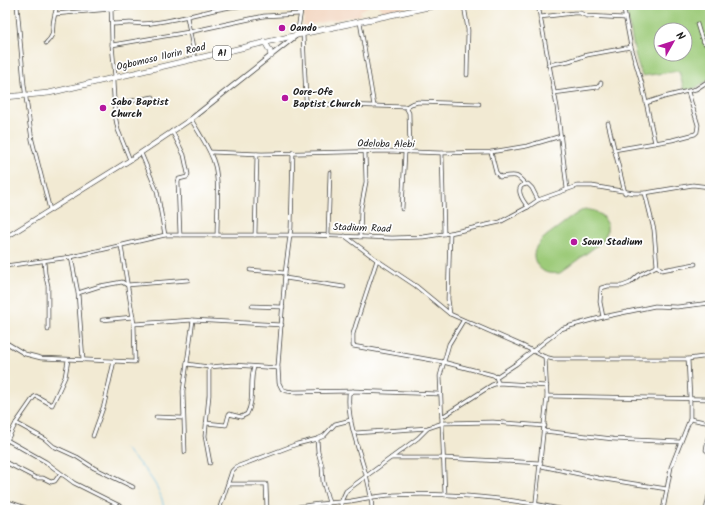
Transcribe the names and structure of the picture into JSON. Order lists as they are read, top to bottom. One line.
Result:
{"streets":{"highway":["A1","Ogbomoso Ilorin Road"],"street":["Odeloba Alebi","Stadium Road"]},"places":["Oando","Oore-Ofe Baptist Church","Sabo Baptist Church","Soun Stadium"],"north":"top right"}
